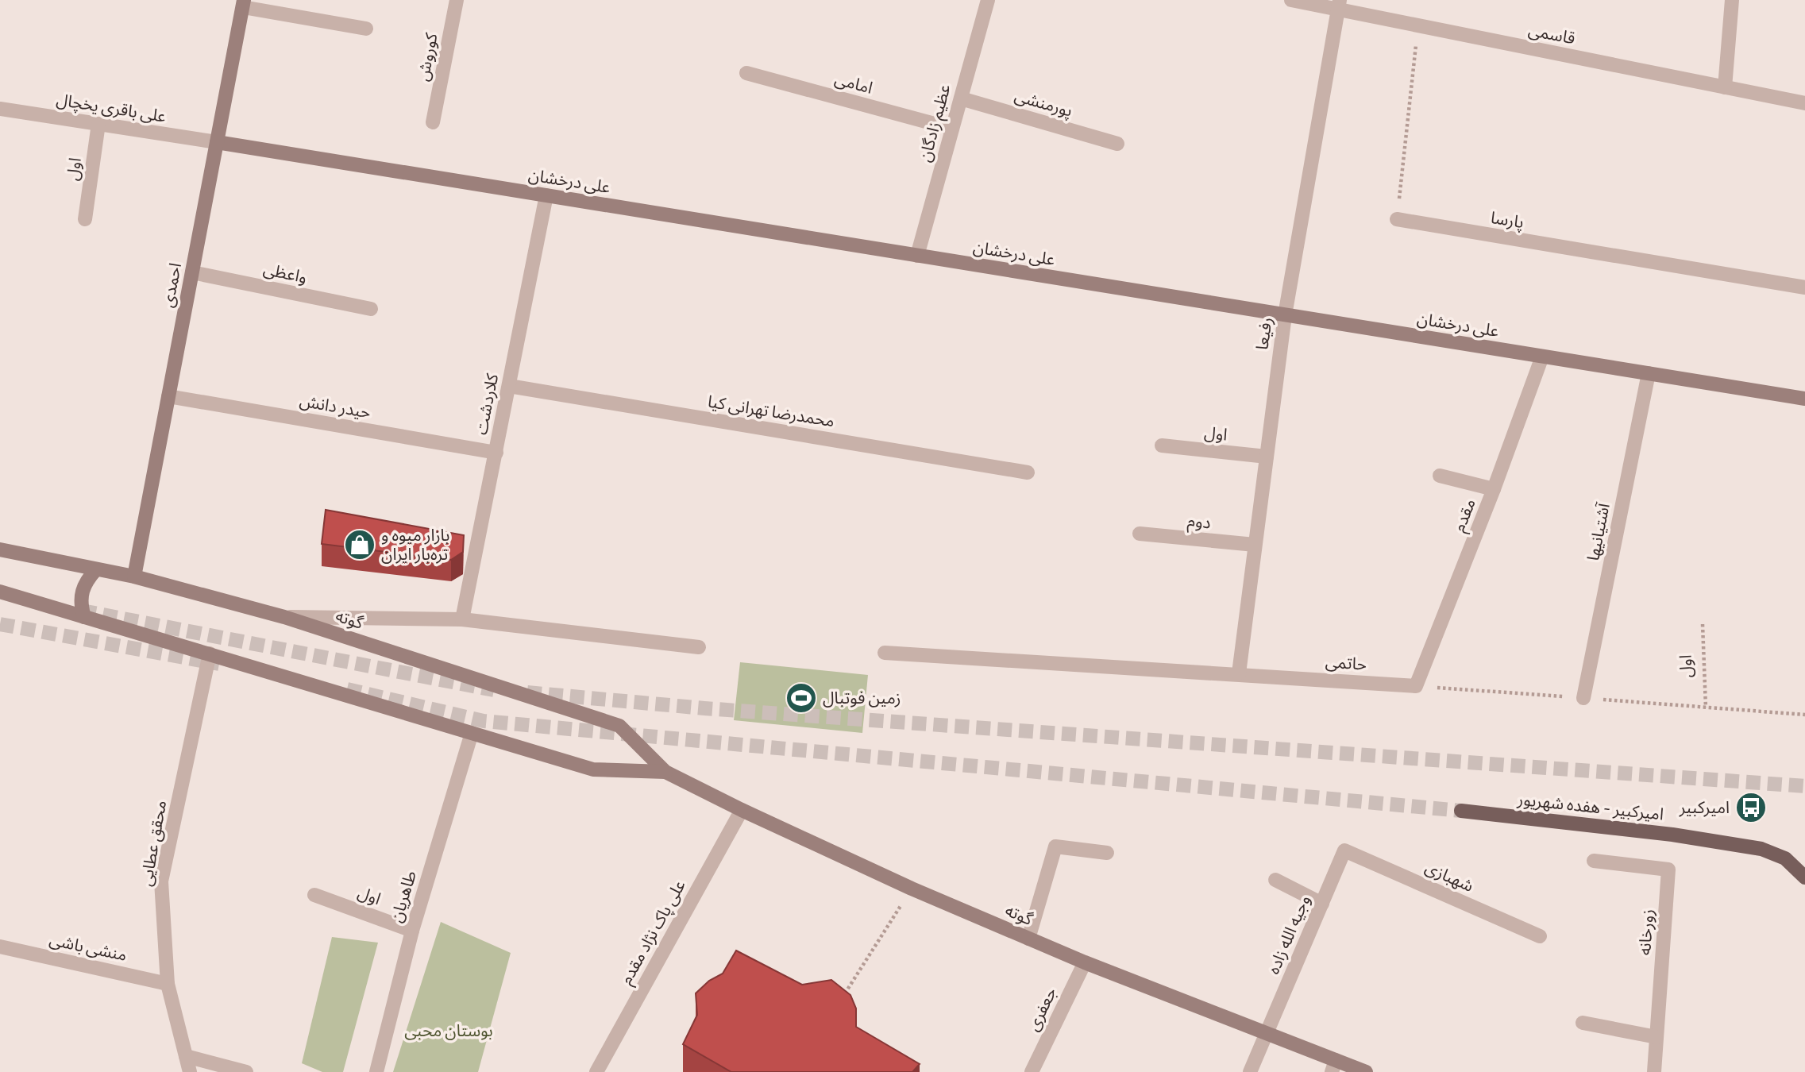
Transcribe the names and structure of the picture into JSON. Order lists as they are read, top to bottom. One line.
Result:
{"streets":{"main road":["علی درخشان","احمدی","گوته","امیرکبیر - هفده شهریور"],"street":["قاسمی","کوروش","امامی","پورمنشی","علی باقری یخچال","عظیم زادگان","اول","پارسا","واعظی","رفیعا","کلاردشت","حیدر دانش","محمدرضا تهرانی کیا","مقدم","دوم","آشتیانیها","حاتمی","محقق عطایی","شهبازی","طاهریان","علی پاک نژاد مقدم","زورخانه","وجیه الله زاده","منشی باشی","جعفری"]},"crossings":[["قاسمی","رفیعا"],["امامی","عظیم زادگان"],["پورمنشی","عظیم زادگان"],["علی باقری یخچال","اول"],["علی باقری یخچال","علی درخشان"],["علی باقری یخچال","احمدی"],["عظیم زادگان","علی درخشان"],["اول","رفیعا"],["اول","طاهریان"],["علی درخشان","احمدی"],["علی درخشان","رفیعا"],["علی درخشان","کلاردشت"],["علی درخشان","مقدم"],["علی درخشان","آشتیانیها"],["واعظی","احمدی"],["احمدی","حیدر دانش"],["احمدی","گوته"],["رفیعا","دوم"],["رفیعا","حاتمی"],["کلاردشت","حیدر دانش"],["کلاردشت","محمدرضا تهرانی کیا"],["مقدم","حاتمی"],["گوته","محقق عطایی"],["گوته","طاهریان"],["گوته","علی پاک نژاد مقدم"],["گوته","وجیه الله زاده"],["گوته","جعفری"],["محقق عطایی","منشی باشی"],["شهبازی","وجیه الله زاده"]],"parks":["بوستان محبی"],"places":{"shop":["بازار میوه و تره‌بار ایران"],"sports":["زمین فوتبال"],"bus stop":["امیرکبیر"]}}
